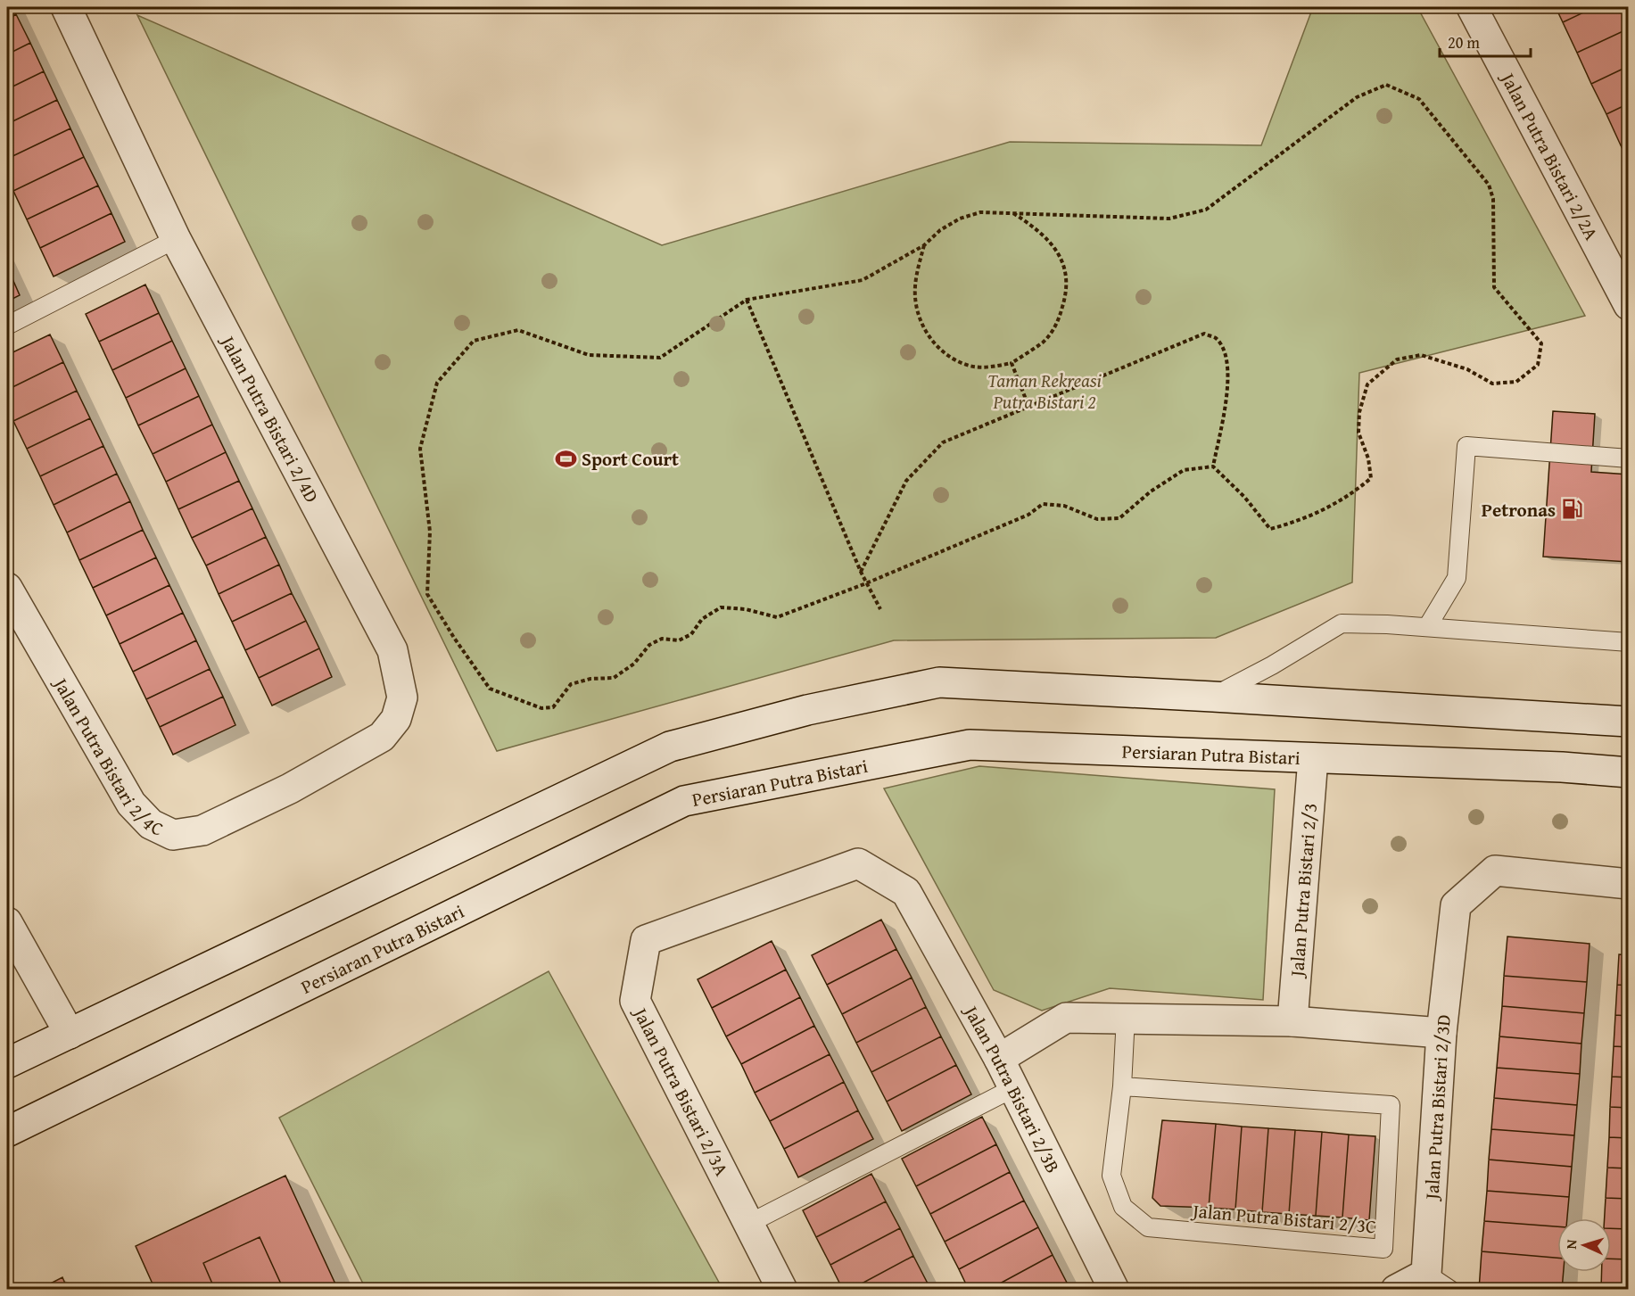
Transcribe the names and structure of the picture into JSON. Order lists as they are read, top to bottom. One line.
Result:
{"streets":{"street":["Jalan Putra Bistari 2/2A","Jalan Putra Bistari 2/4D","Jalan Putra Bistari 2/4C","Persiaran Putra Bistari","Jalan Putra Bistari 2/3","Jalan Putra Bistari 2/3B","Jalan Putra Bistari 2/3A","Jalan Putra Bistari 2/3D"],"lane":["Jalan Putra Bistari 2/3C"]},"crossings":[["Jalan Putra Bistari 2/4D","Jalan Putra Bistari 2/4C"],["Persiaran Putra Bistari","Jalan Putra Bistari 2/3"],["Jalan Putra Bistari 2/3B","Jalan Putra Bistari 2/3A"]],"parks":["Taman Rekreasi Putra Bistari 2"],"places":{"sports":["Sport Court"],"fuel station":["Petronas"]},"scale_bar":"20 m","north":"left"}
